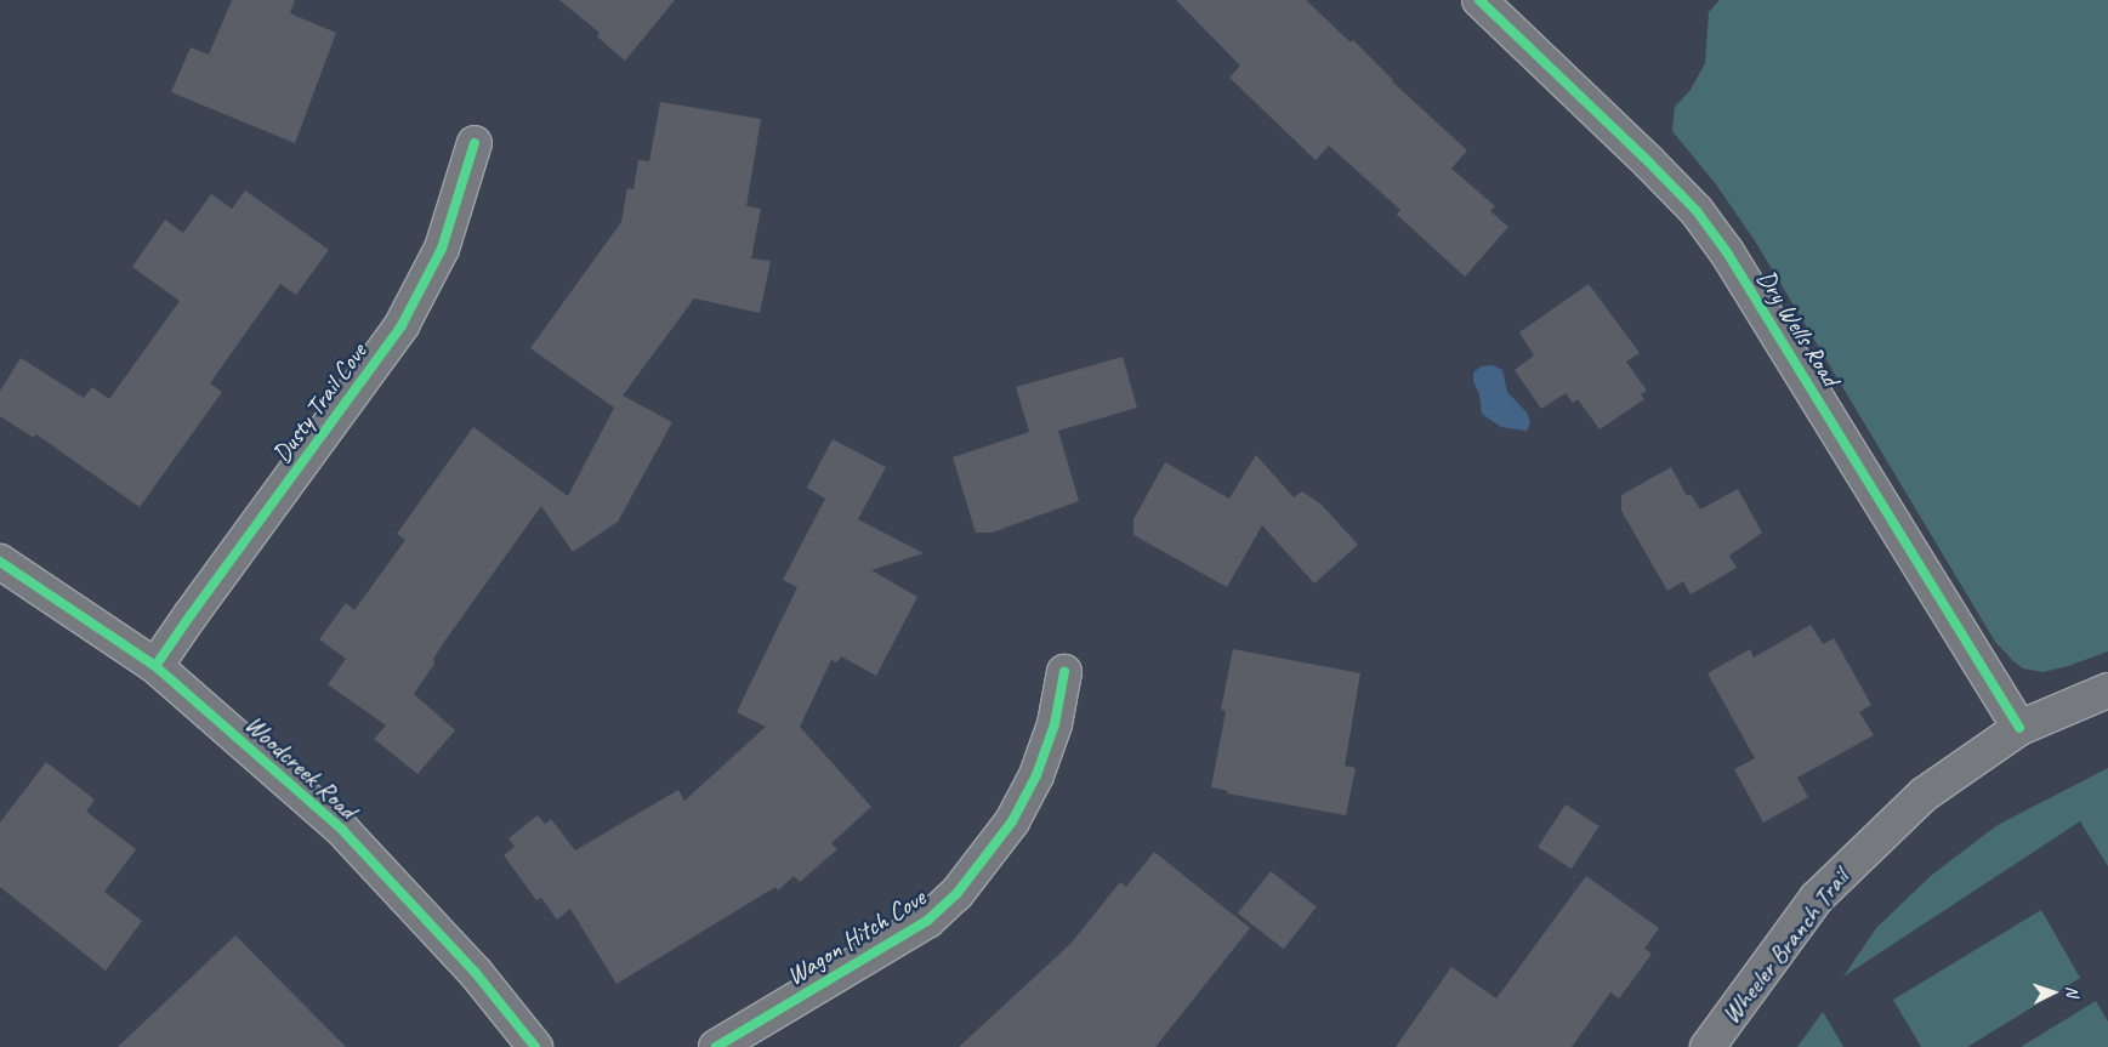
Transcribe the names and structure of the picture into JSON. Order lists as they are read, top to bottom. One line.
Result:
{"streets":{"street":["Dry Wells Road","Dusty Trail Cove","Woodcreek Road","Wagon Hitch Cove","Wheeler Branch Trail"]},"crossings":[["Dry Wells Road","Wheeler Branch Trail"],["Dusty Trail Cove","Woodcreek Road"]],"north":"right"}
